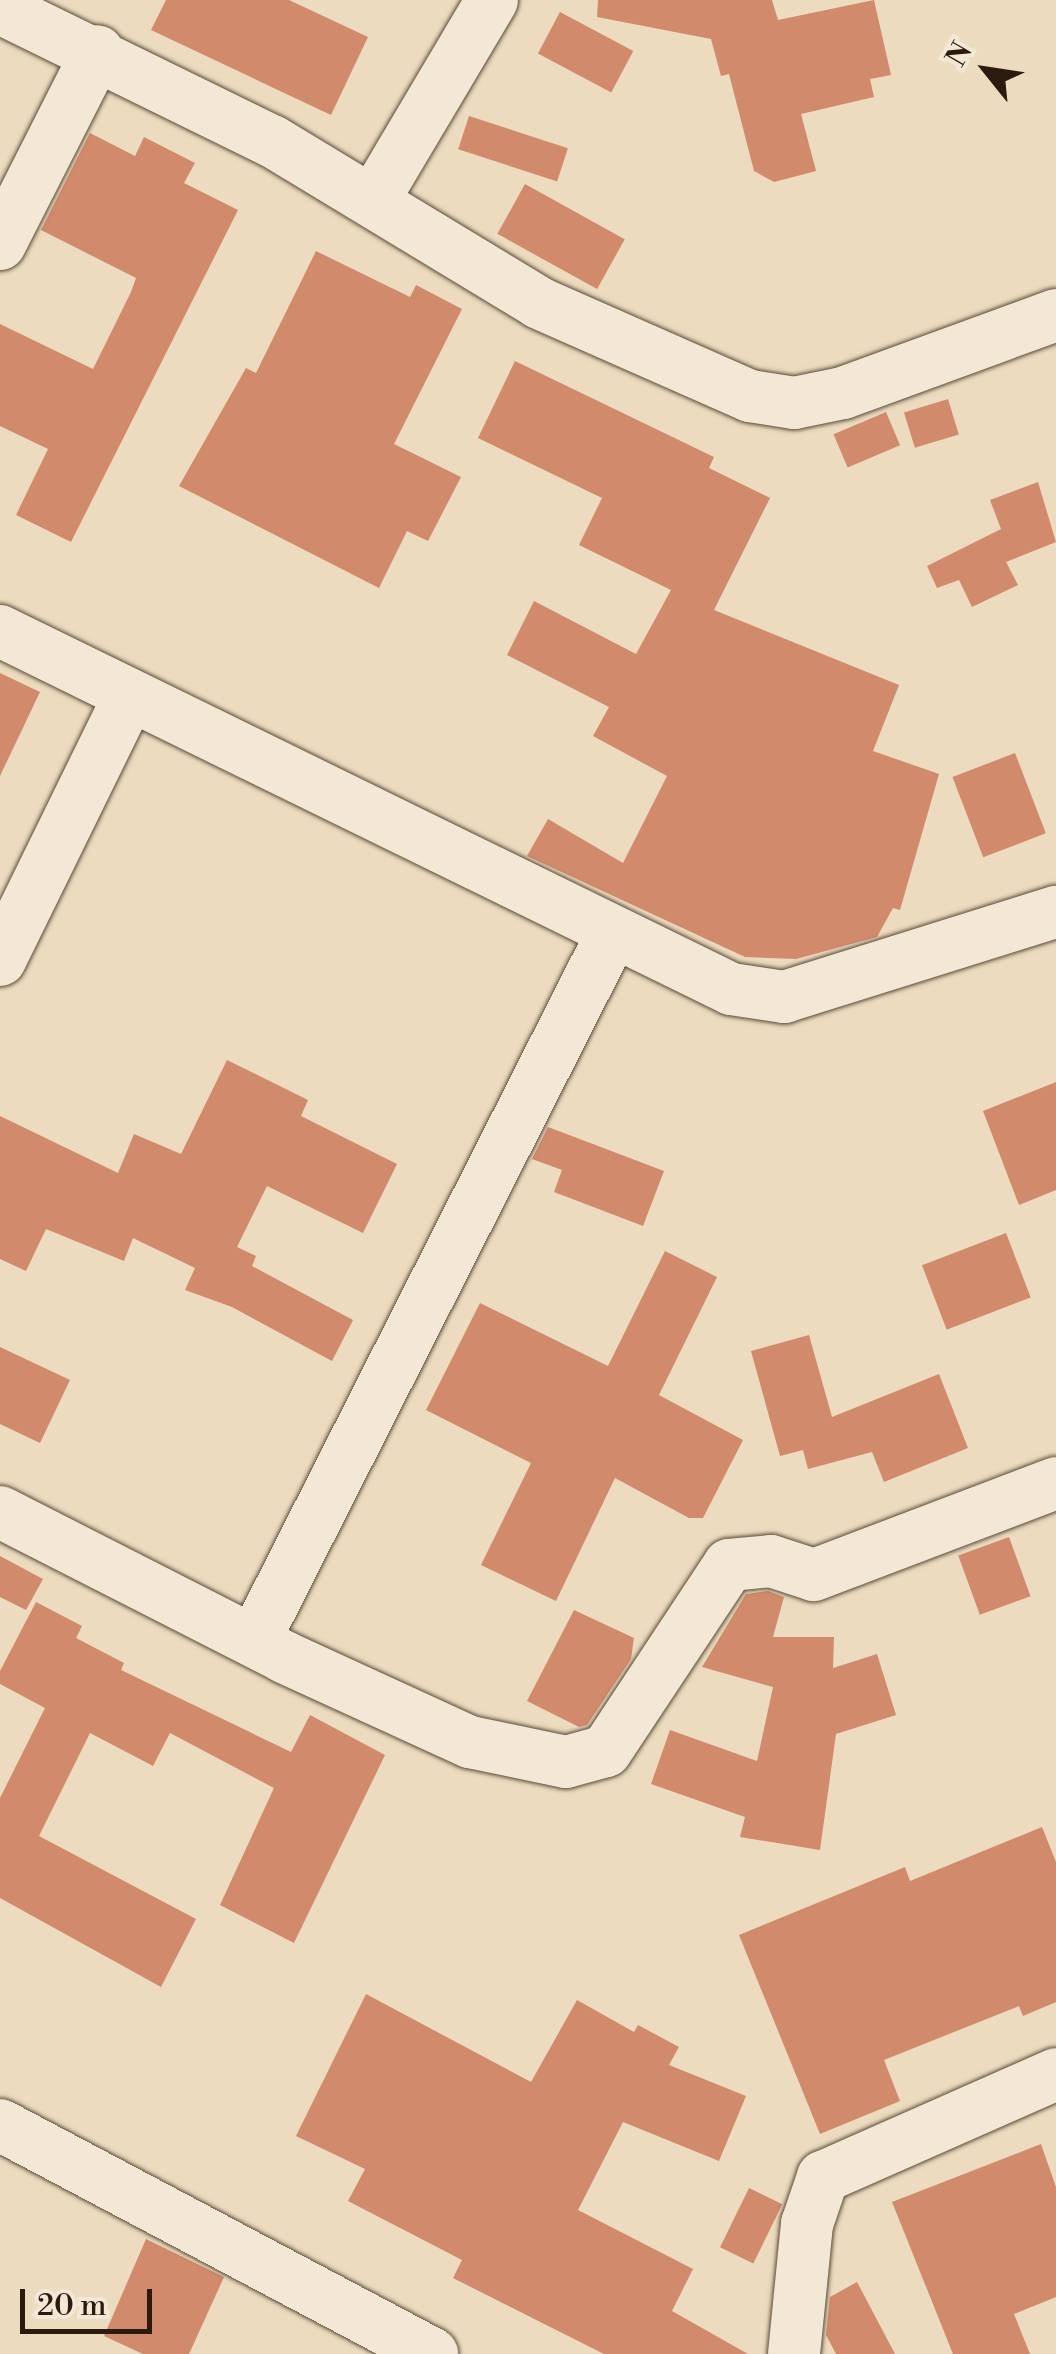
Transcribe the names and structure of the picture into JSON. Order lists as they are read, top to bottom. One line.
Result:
{"scale_bar":"20 m","north":"top left"}
